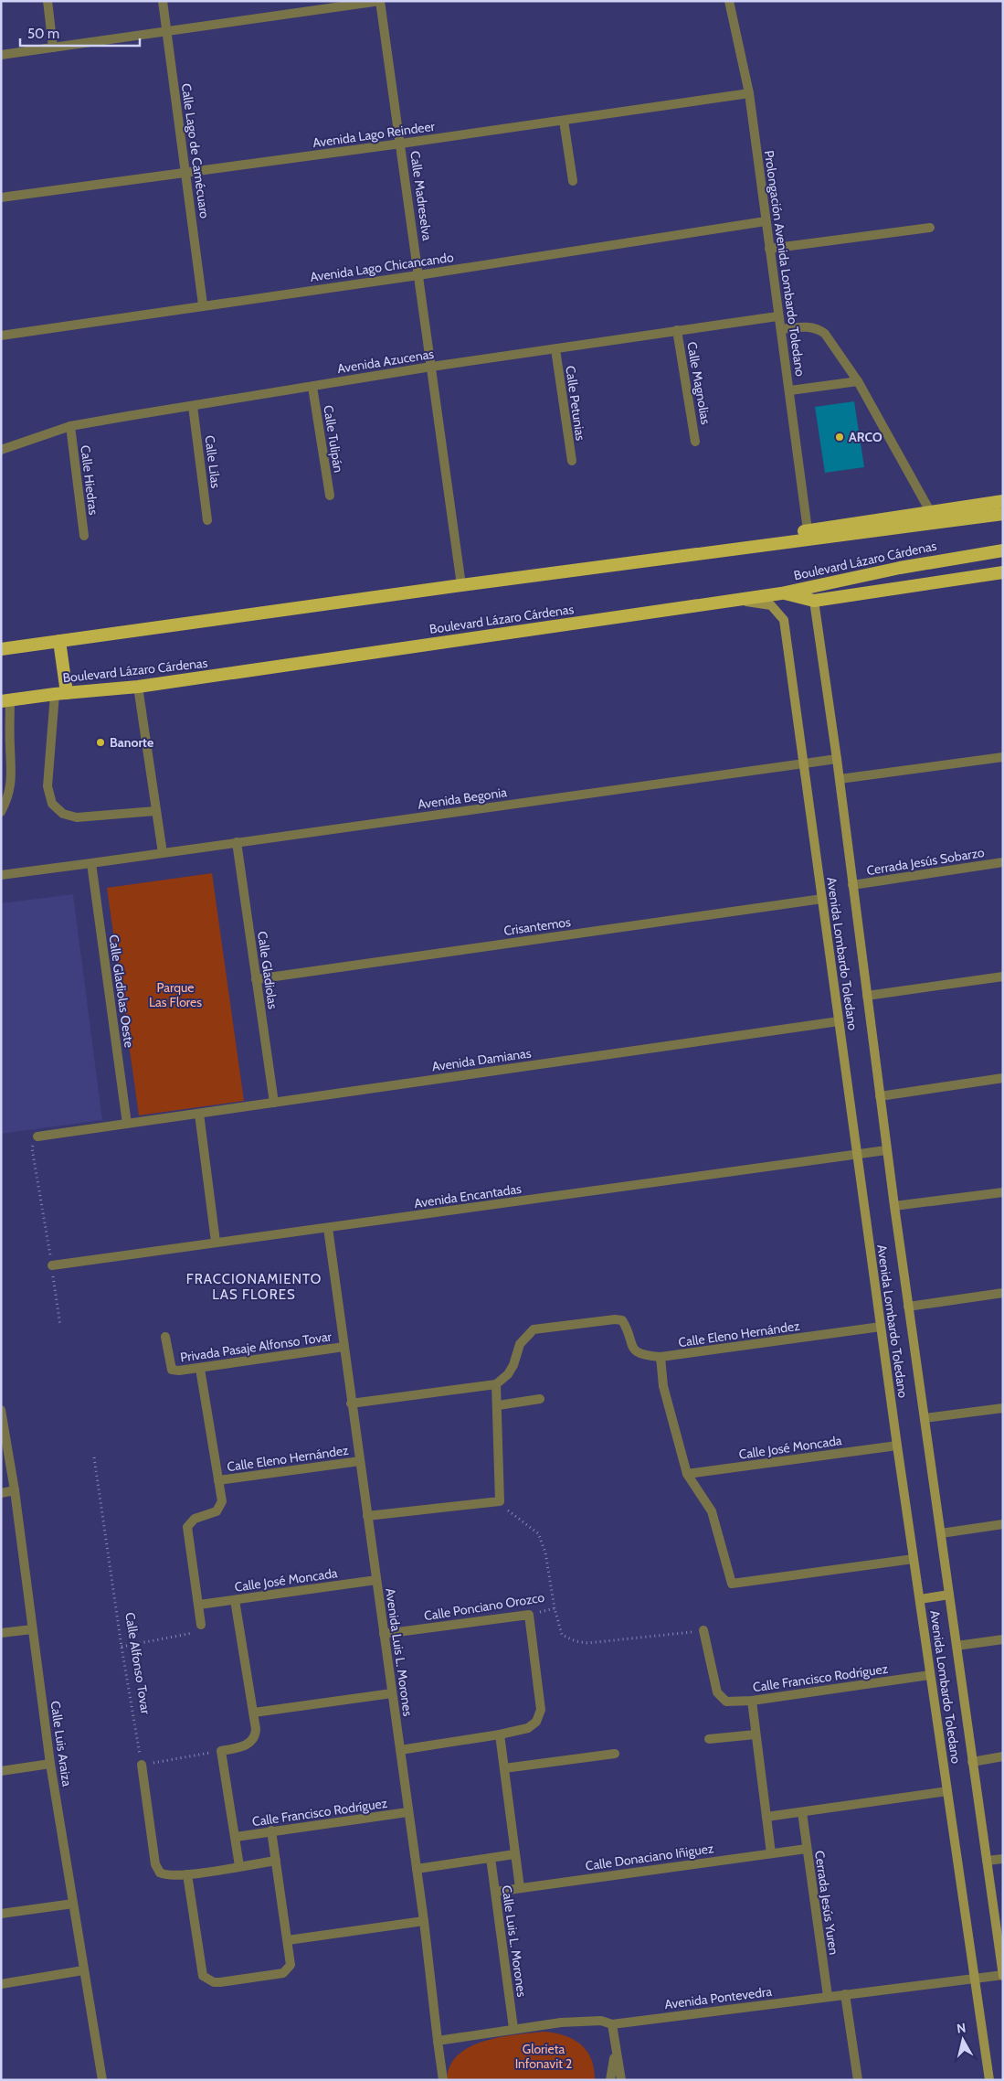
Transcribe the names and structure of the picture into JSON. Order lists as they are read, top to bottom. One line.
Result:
{"streets":{"highway":["Boulevard Lázaro Cárdenas"],"main road":["Avenida Lombardo Toledano"],"street":["Avenida Lago Reindeer","Calle Lago de Camécuaro","Calle Madreselva","Prolongación Avenida Lombardo Toledano","Avenida Lago Chicancando","Avenida Azucenas","Calle Magnolias","Calle Petunias","Calle Tulipán","Calle Lilas","Calle Hiedras","Avenida Begonia","Cerrada Jesús Sobarzo","Crisantemos","Calle Gladiolas","Calle Gladiolas Oeste","Avenida Damianas","Avenida Encantadas","Calle Eleno Hernández","Privada Pasaje Alfonso Tovar","Calle José Moncada","Calle Ponciano Orozco","Avenida Luis L. Morones","Calle Francisco Rodríguez","Calle Luis Araiza","Calle Donaciano Iñiguez","Cerrada Jesús Yuren","Calle Luis L. Morones","Avenida Pontevedra"],"path":["Calle Alfonso Tovar"]},"crossings":[["Avenida Lago Reindeer","Calle Lago de Camécuaro"],["Avenida Lago Reindeer","Calle Madreselva"],["Avenida Lago Reindeer","Prolongación Avenida Lombardo Toledano"],["Calle Lago de Camécuaro","Avenida Lago Chicancando"],["Calle Madreselva","Avenida Lago Chicancando"],["Calle Madreselva","Avenida Azucenas"],["Calle Madreselva","Boulevard Lázaro Cárdenas"],["Prolongación Avenida Lombardo Toledano","Avenida Lago Chicancando"],["Prolongación Avenida Lombardo Toledano","Avenida Azucenas"],["Avenida Azucenas","Calle Magnolias"],["Avenida Azucenas","Calle Petunias"],["Avenida Azucenas","Calle Tulipán"],["Avenida Azucenas","Calle Lilas"],["Avenida Azucenas","Calle Hiedras"],["Boulevard Lázaro Cárdenas","Avenida Lombardo Toledano"],["Avenida Begonia","Avenida Lombardo Toledano"],["Avenida Begonia","Calle Gladiolas"],["Avenida Begonia","Calle Gladiolas Oeste"],["Cerrada Jesús Sobarzo","Avenida Lombardo Toledano"],["Crisantemos","Avenida Lombardo Toledano"],["Crisantemos","Calle Gladiolas"],["Avenida Lombardo Toledano","Avenida Damianas"],["Avenida Lombardo Toledano","Avenida Encantadas"],["Avenida Lombardo Toledano","Calle Eleno Hernández"],["Avenida Lombardo Toledano","Calle José Moncada"],["Avenida Lombardo Toledano","Calle Francisco Rodríguez"],["Avenida Lombardo Toledano","Avenida Pontevedra"],["Calle Gladiolas","Avenida Damianas"],["Calle Gladiolas Oeste","Avenida Damianas"],["Avenida Encantadas","Avenida Luis L. Morones"],["Calle Eleno Hernández","Avenida Luis L. Morones"],["Privada Pasaje Alfonso Tovar","Avenida Luis L. Morones"],["Calle José Moncada","Avenida Luis L. Morones"],["Calle Ponciano Orozco","Avenida Luis L. Morones"],["Calle Ponciano Orozco","Calle Francisco Rodríguez"],["Avenida Luis L. Morones","Calle Francisco Rodríguez"],["Avenida Luis L. Morones","Avenida Pontevedra"],["Calle Donaciano Iñiguez","Cerrada Jesús Yuren"],["Calle Donaciano Iñiguez","Calle Luis L. Morones"],["Cerrada Jesús Yuren","Avenida Pontevedra"],["Calle Luis L. Morones","Avenida Pontevedra"]],"districts":["FRACCIONAMIENTO LAS FLORES"],"parks":["Parque Las Flores","Glorieta Infonavit 2"],"places":["ARCO","Banorte"],"scale_bar":"50 m","north":"top"}
